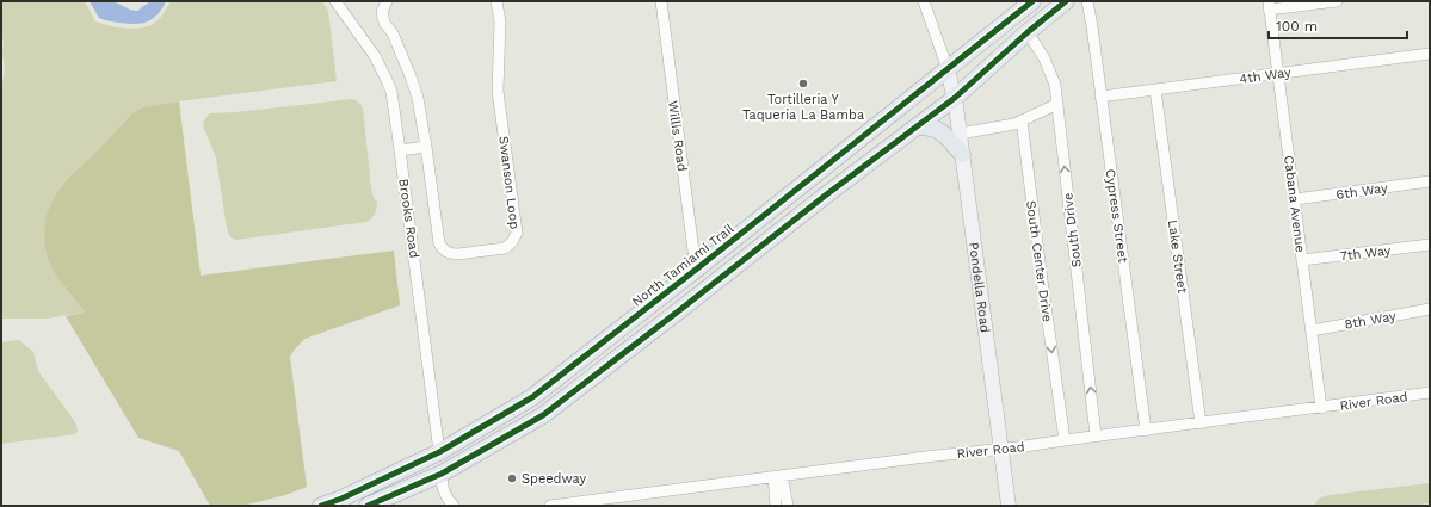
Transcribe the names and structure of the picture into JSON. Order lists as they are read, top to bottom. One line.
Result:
{"streets":{"main road":["North Tamiami Trail","Pondella Road"],"street":["4th Way","Willis Road","Swanson Loop","6th Way","Cabana Avenue","Cypress Street","Brooks Road","South Drive","7th Way","Lake Street","South Center Drive","8th Way","River Road"]},"crossings":[["4th Way","Cabana Avenue"],["4th Way","Cypress Street"],["4th Way","Lake Street"],["Willis Road","North Tamiami Trail"],["6th Way","Cabana Avenue"],["Cabana Avenue","7th Way"],["Cabana Avenue","8th Way"],["Cabana Avenue","River Road"],["Cypress Street","River Road"],["Brooks Road","North Tamiami Trail"],["South Drive","River Road"],["Lake Street","River Road"],["South Center Drive","River Road"],["North Tamiami Trail","Pondella Road"],["Pondella Road","River Road"]],"one_way":["South Drive","South Center Drive"],"places":["Tortilleria Y Taqueria La Bamba","Speedway"],"scale_bar":"100 m"}
